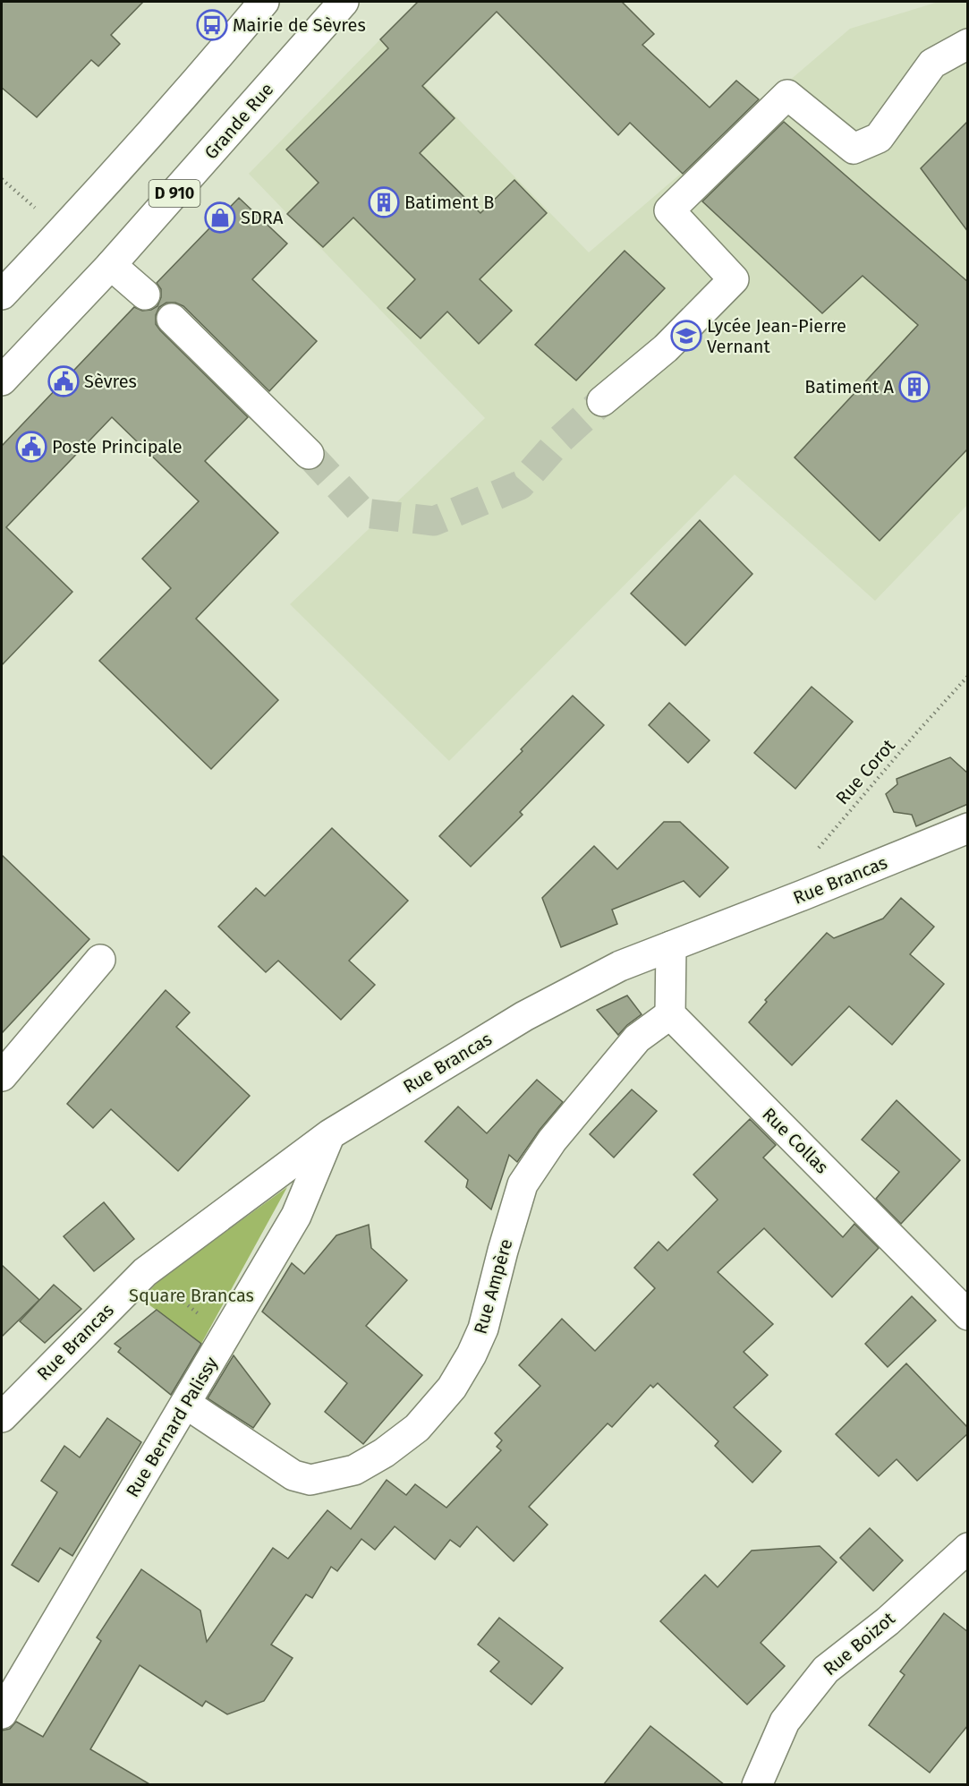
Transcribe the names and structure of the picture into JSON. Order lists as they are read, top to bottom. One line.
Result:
{"streets":{"street":["Grande Rue","D 910","Rue Brancas","Rue Collas","Rue Ampère","Rue Bernard Palissy","Rue Boizot"],"path":["Rue Corot"]},"crossings":[["Rue Corot","Rue Brancas"],["Rue Brancas","Rue Bernard Palissy"],["Rue Collas","Rue Ampère"],["Rue Ampère","Rue Bernard Palissy"]],"parks":["Square Brancas"],"places":{"bus stop":["Mairie de Sèvres"],"building":["Batiment B","Batiment A"],"shop":["SDRA"],"school or university":["Lycée Jean-Pierre Vernant"],"public building":["Sèvres","Poste Principale"]}}
